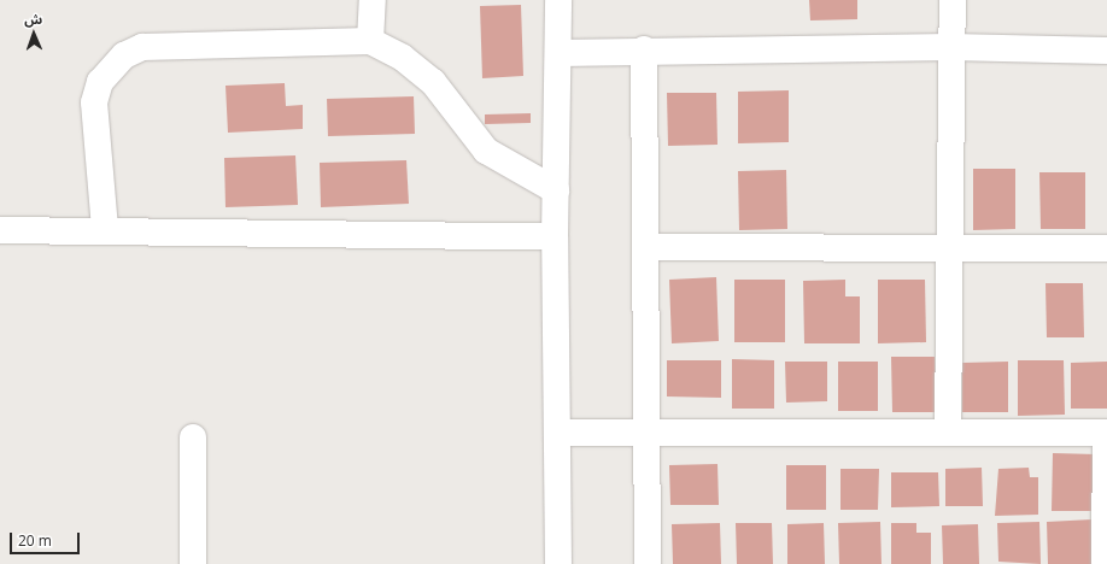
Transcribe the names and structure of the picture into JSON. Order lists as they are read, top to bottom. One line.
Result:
{"scale_bar":"20 m","north":"top"}
